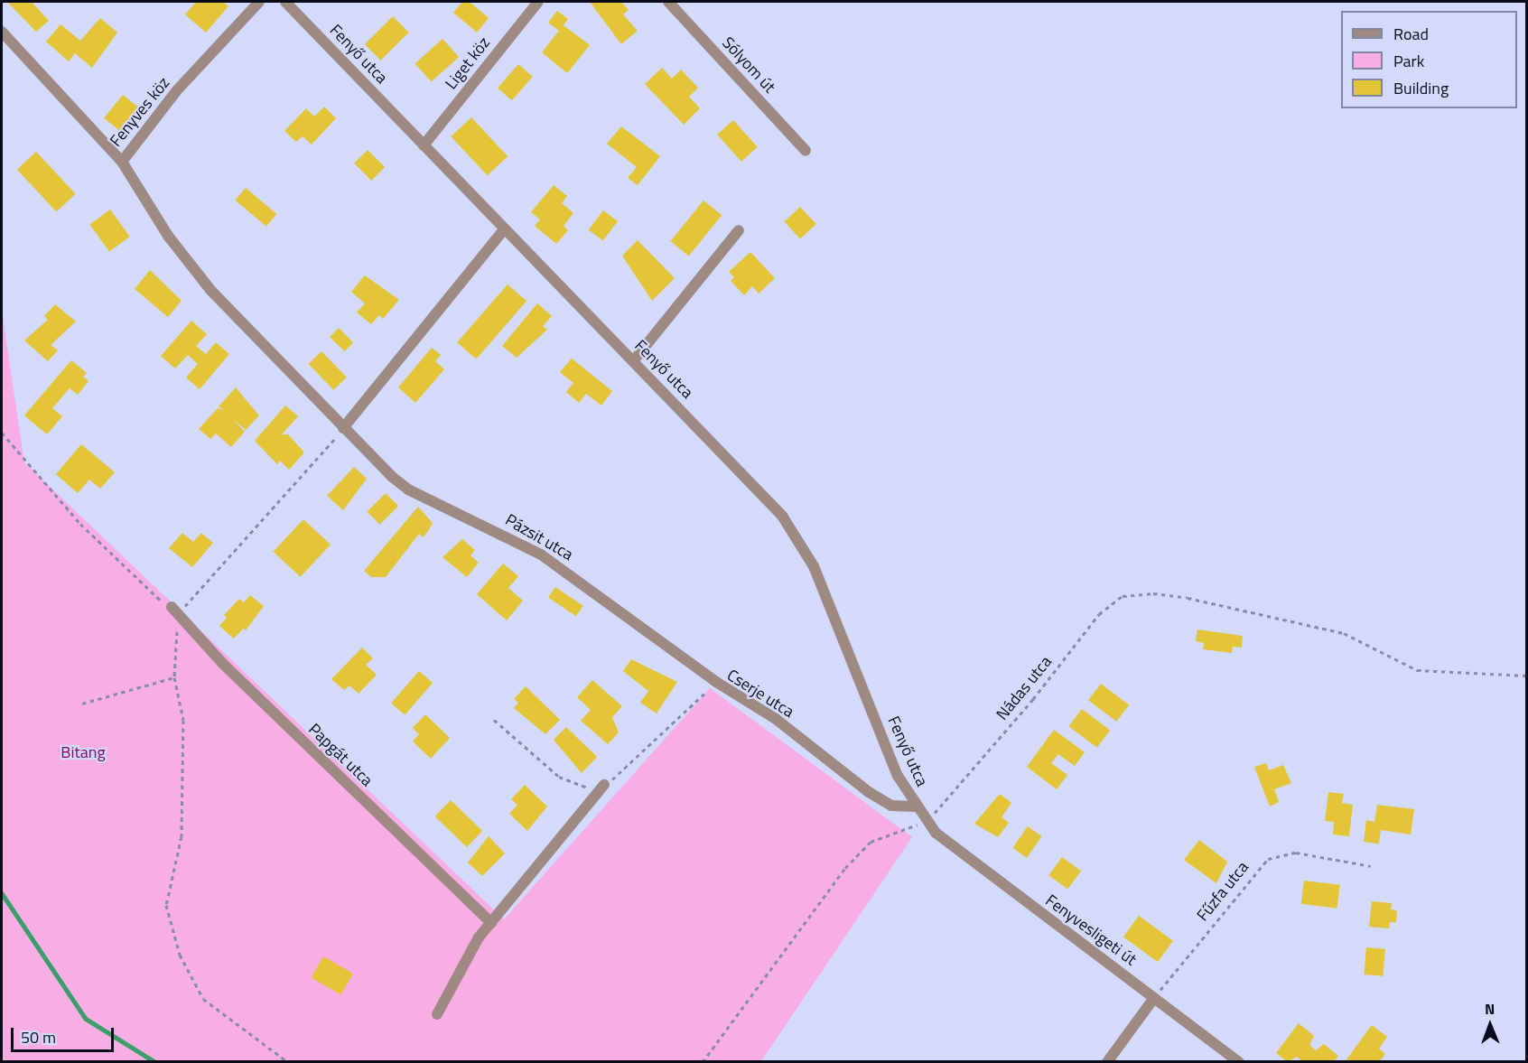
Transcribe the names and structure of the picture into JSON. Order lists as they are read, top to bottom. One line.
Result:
{"streets":{"street":["Fenyő utca","Liget köz","Sólyom út","Fenyves köz","Pázsit utca","Cserje utca","Papgát utca","Fenyvesligeti út"],"path":["Nádas utca","Fűzfa utca"]},"crossings":[["Fenyő utca","Liget köz"],["Fenyő utca","Nádas utca"],["Fenyő utca","Cserje utca"],["Fenyő utca","Fenyvesligeti út"],["Fenyves köz","Pázsit utca"],["Pázsit utca","Cserje utca"],["Nádas utca","Fenyvesligeti út"],["Fűzfa utca","Fenyvesligeti út"]],"parks":["Bitang"],"legend":["Road","Park","Building"],"scale_bar":"50 m","north":"top"}
